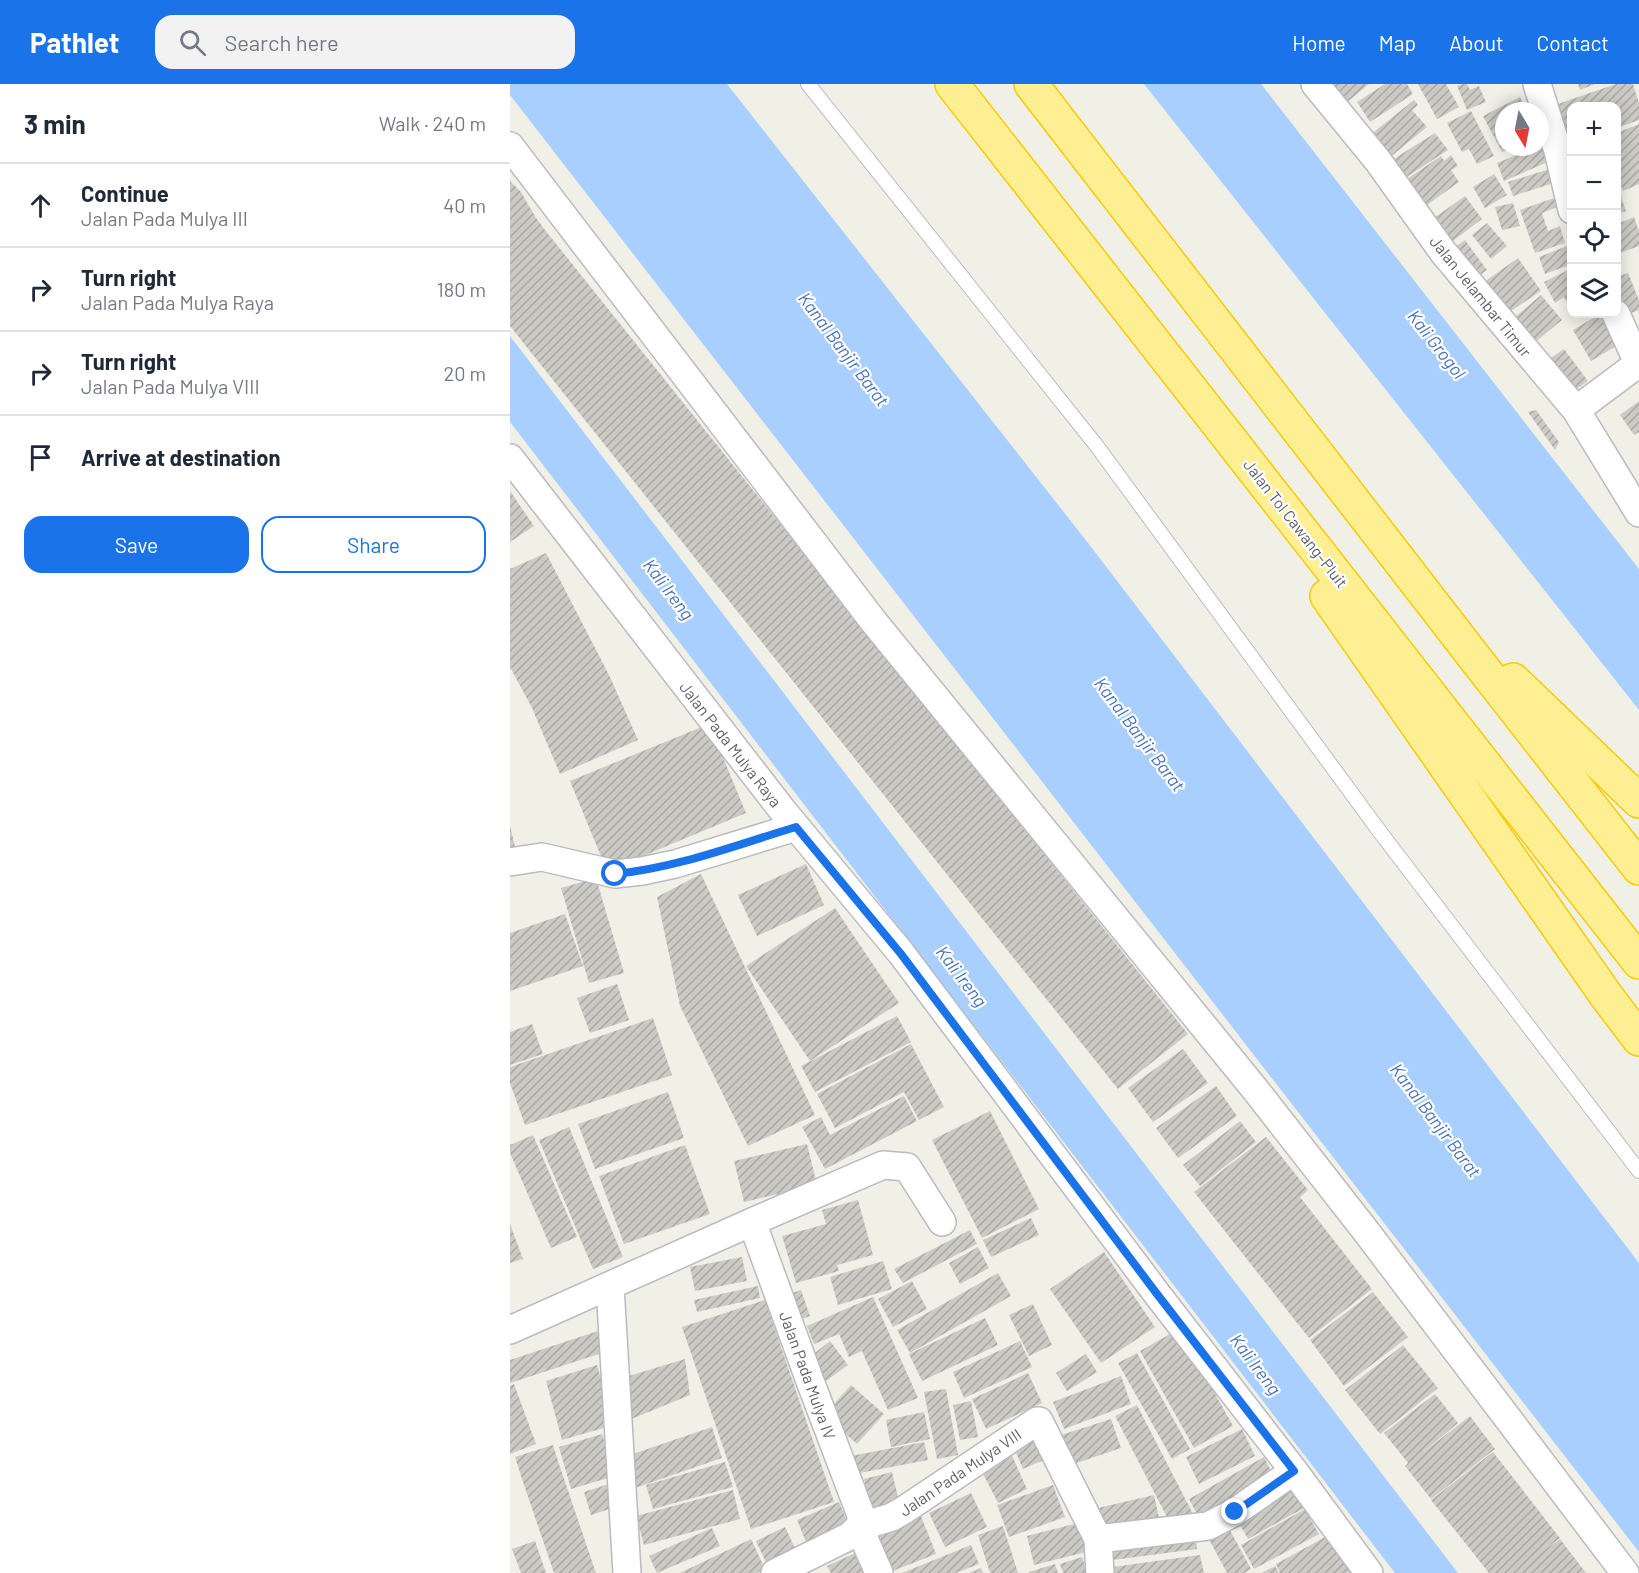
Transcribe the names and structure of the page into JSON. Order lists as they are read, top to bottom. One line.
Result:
{"streets":{"highway":["Jalan Tol Cawang–Pluit"],"street":["Jalan Jelambar Timur","Jalan Pada Mulya Raya","Jalan Pada Mulya IV","Jalan Pada Mulya VIII"]},"crossings":[["Jalan Pada Mulya IV","Jalan Pada Mulya VIII"]],"water":["Kali Grogol","Kanal Banjir Barat","Kali Ireng"],"north":"bottom","page":{"header":"Pathlet","search":"Search here","nav":["Home","Map","About","Contact"],"heading":["3 min","Walk · 240 m"],"map_buttons":["+","−"],"list":[["Continue","Jalan Pada Mulya III","40 m"],["Turn right","Jalan Pada Mulya Raya","180 m"],["Turn right","Jalan Pada Mulya VIII","20 m"],"Arrive at destination"],"buttons":["Save","Share"]}}
